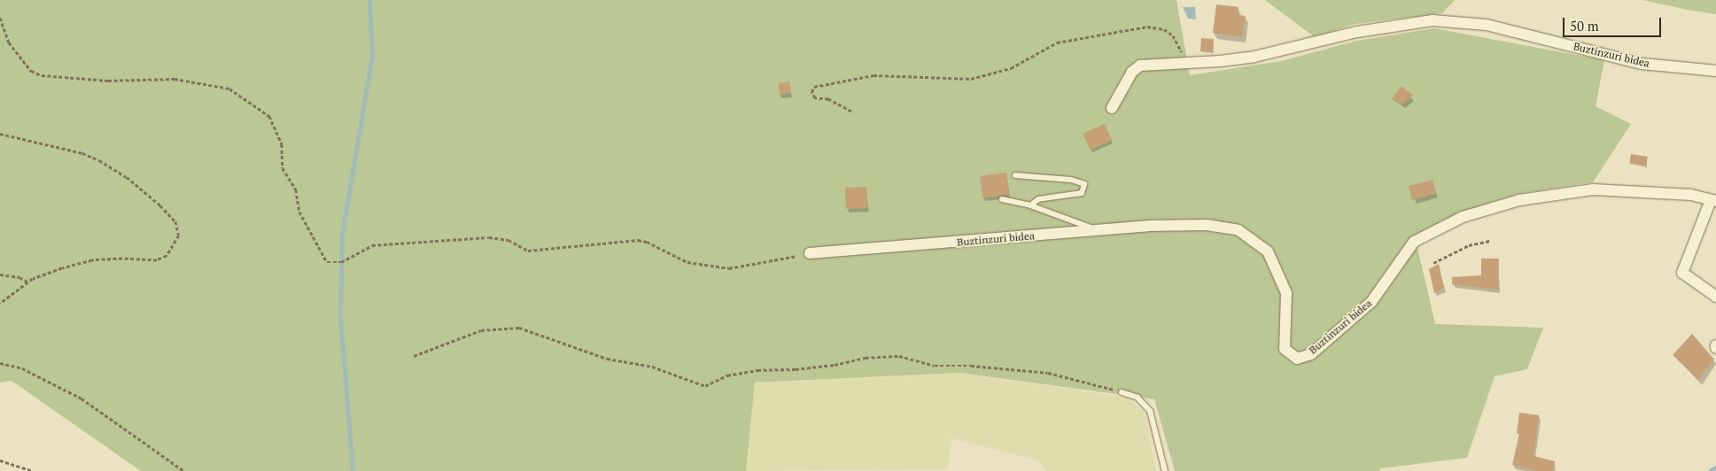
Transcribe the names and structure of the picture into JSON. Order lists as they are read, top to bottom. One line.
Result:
{"streets":{"street":["Buztinzuri bidea"]},"scale_bar":"50 m"}
